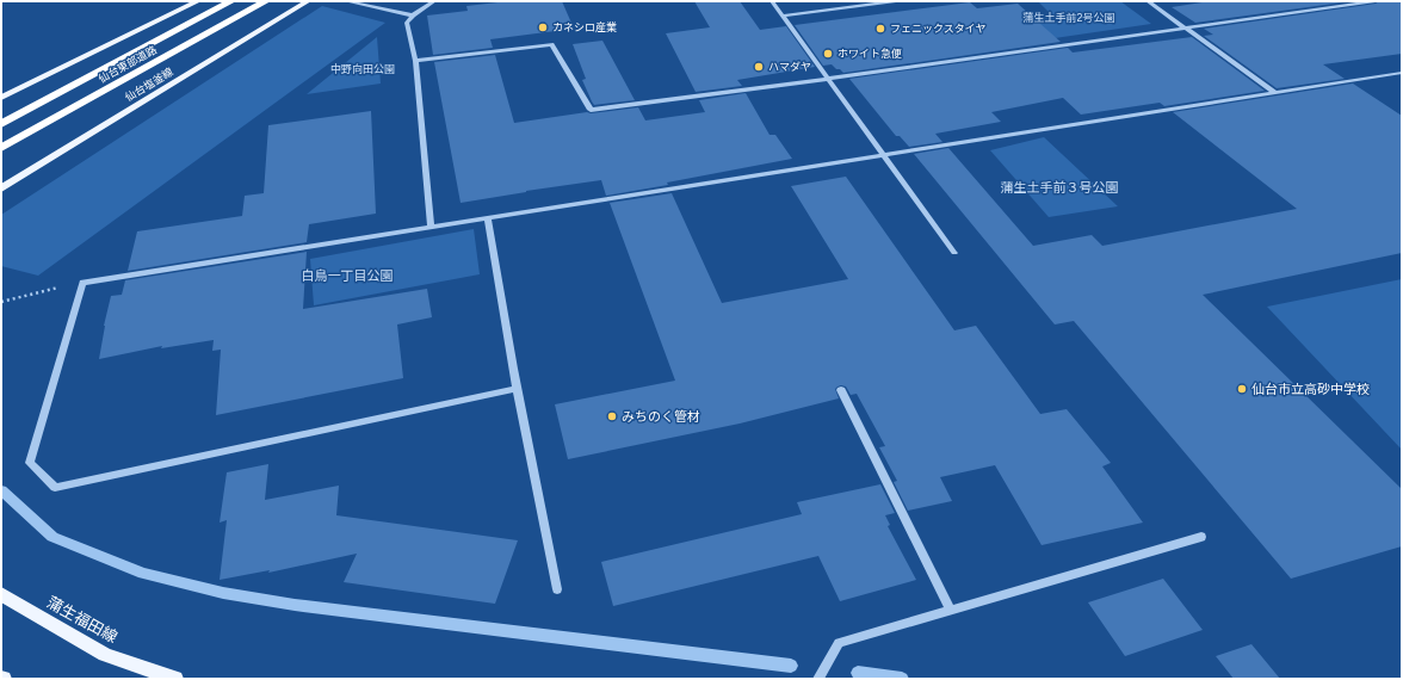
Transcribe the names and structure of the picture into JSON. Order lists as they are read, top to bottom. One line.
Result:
{"streets":{"highway":["仙台東部道路"],"main road":["仙台塩釜線","蒲生福田線"]},"parks":["蒲生土手前2号公園","中野向田公園","蒲生土手前３号公園","白鳥一丁目公園"],"places":["カネシロ産業","フェニックスタイヤ","ホワイト急便","ハマダヤ","仙台市立高砂中学校","みちのく管材"]}
